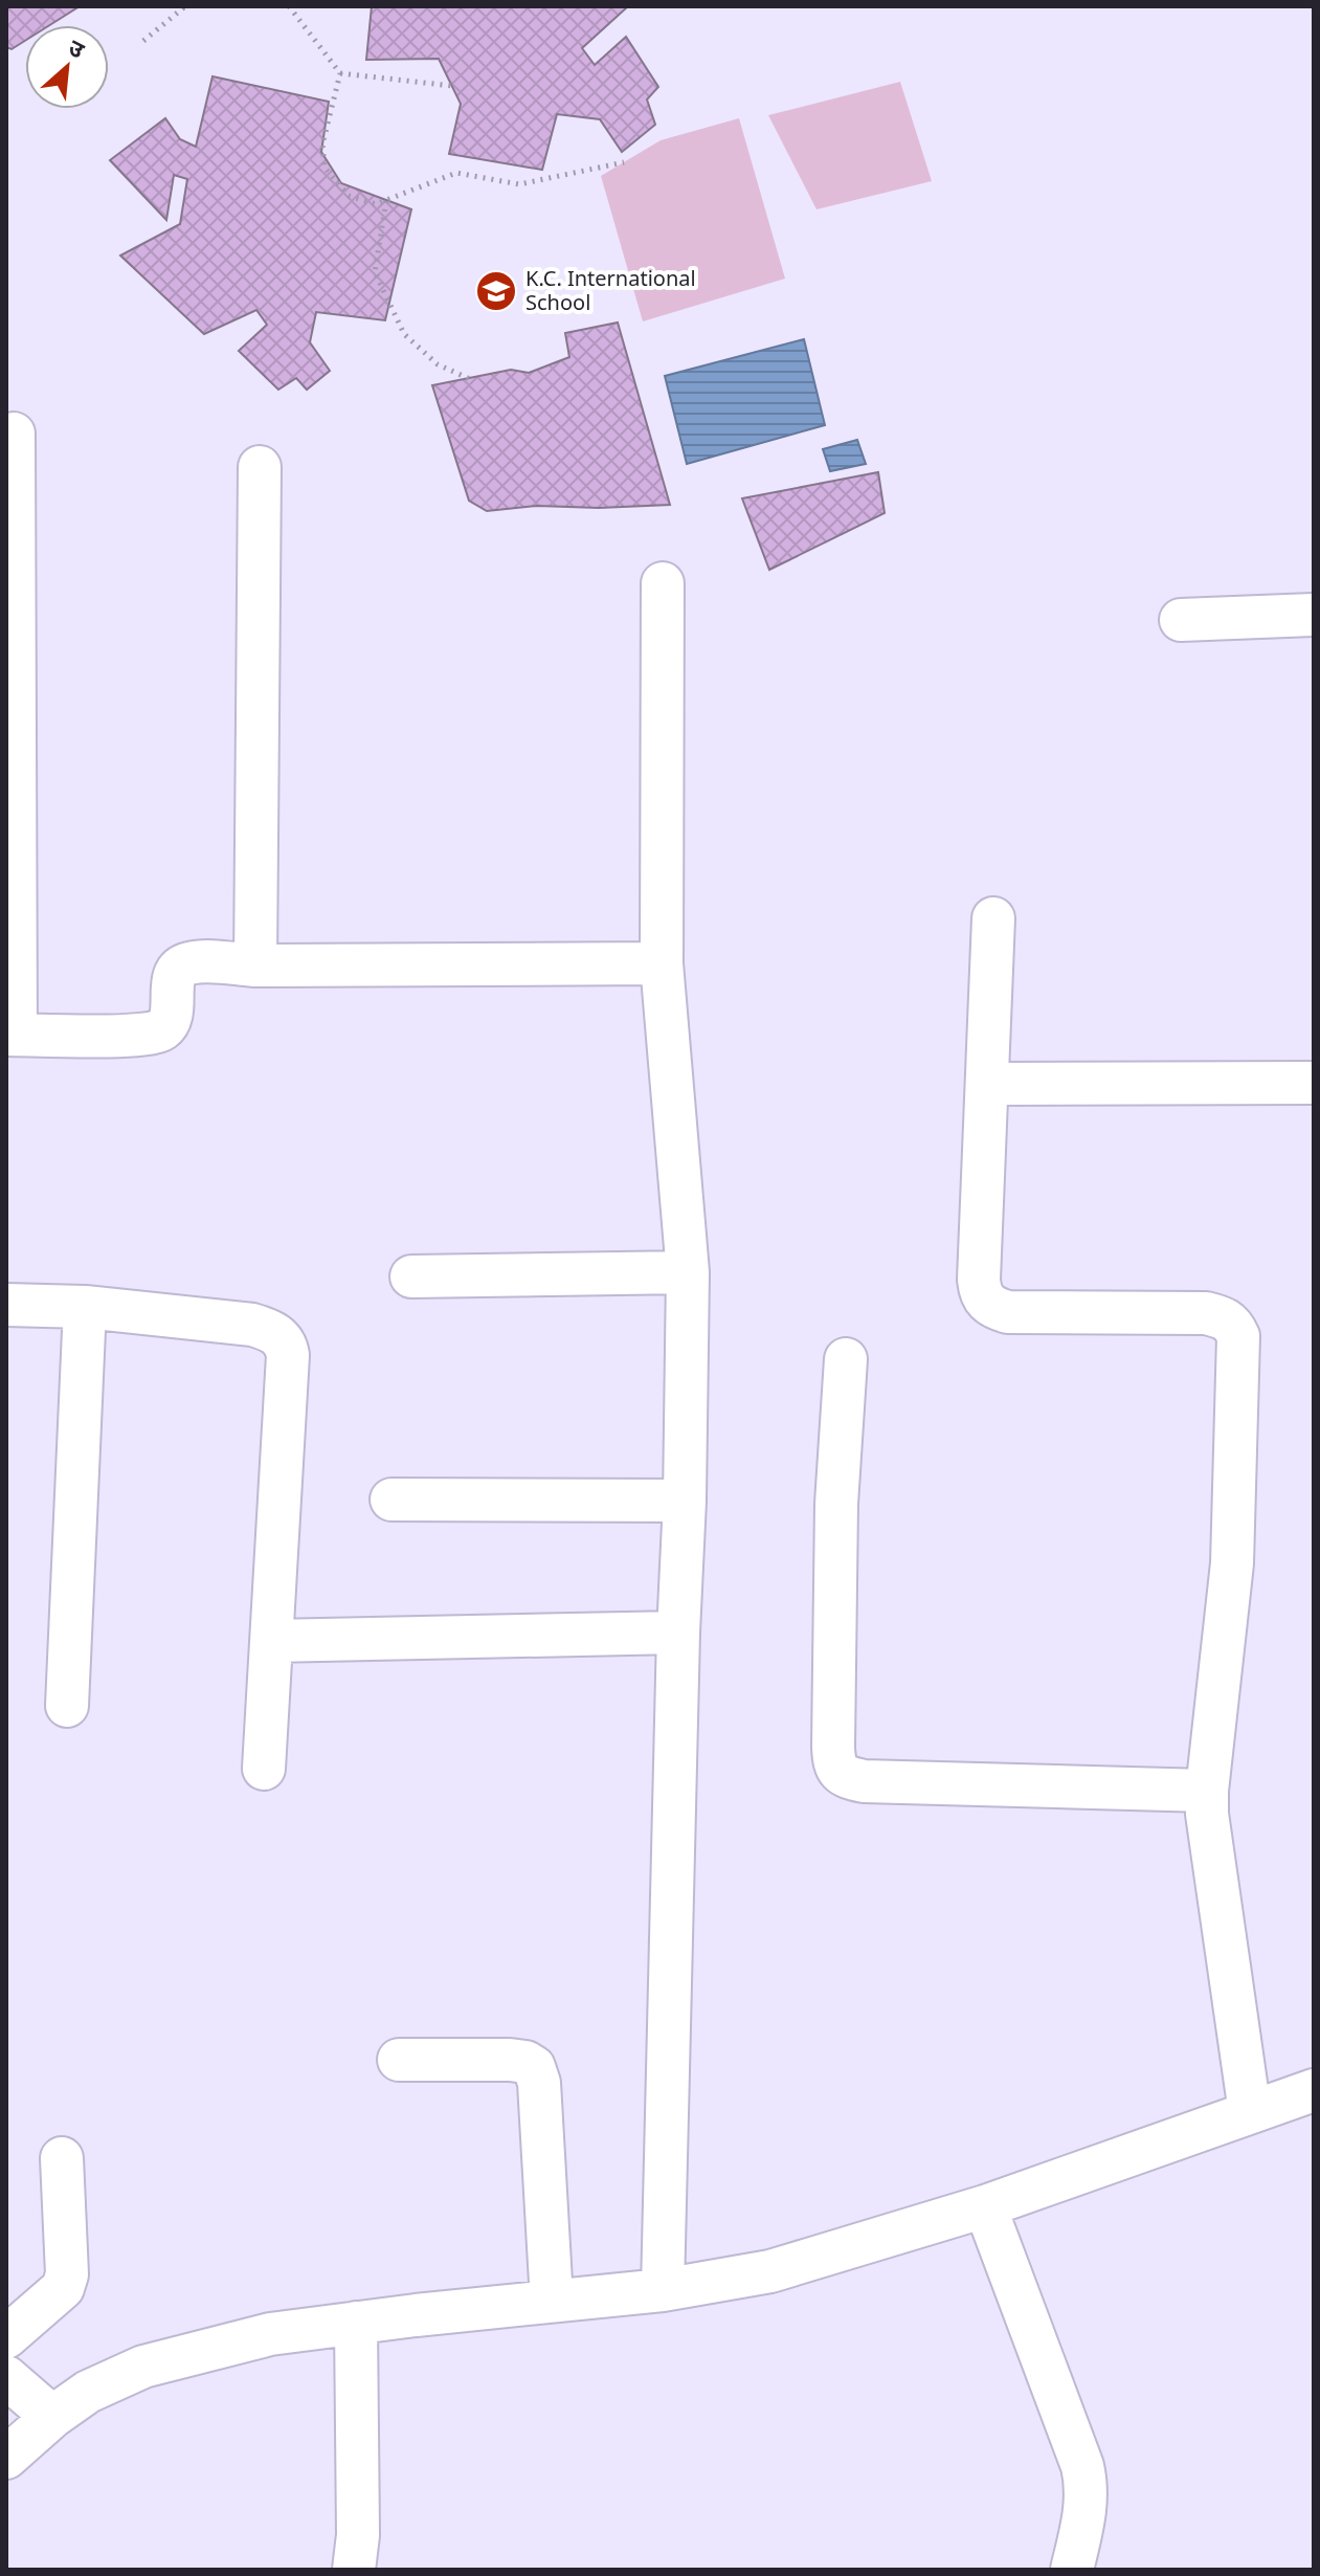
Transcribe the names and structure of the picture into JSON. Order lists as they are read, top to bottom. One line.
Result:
{"places":{"school or university":["K.C. International School"]},"north":"top right"}
